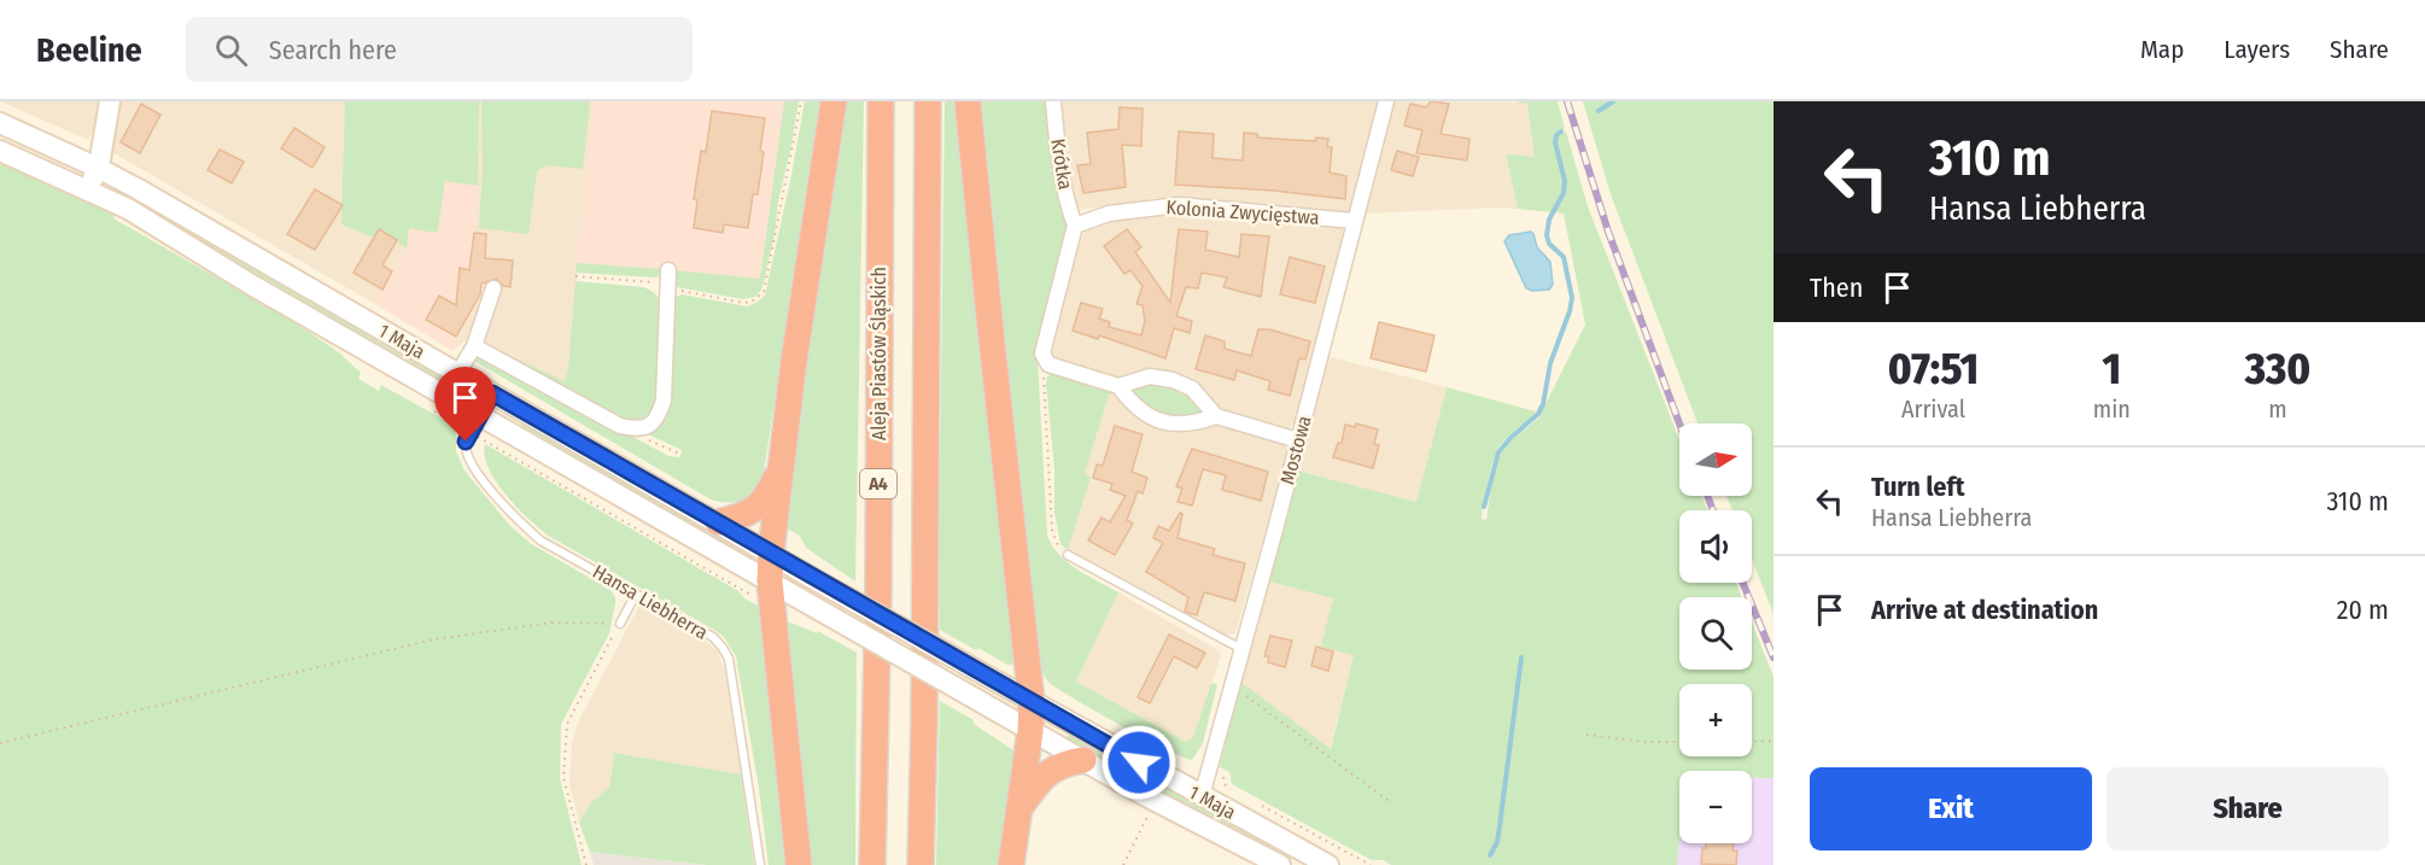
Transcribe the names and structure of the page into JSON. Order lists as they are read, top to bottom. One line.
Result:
{"streets":{"highway":["Aleja Piastów Śląskich","A4"],"main road":["1 Maja"],"street":["Krótka","Kolonia Zwycięstwa","Mostowa"],"lane":["Hansa Liebherra"]},"crossings":[["Krótka","Kolonia Zwycięstwa"],["Kolonia Zwycięstwa","Mostowa"],["1 Maja","Mostowa"]],"north":"right","page":{"header":"Beeline","search":"Search here","nav":["Map","Layers","Share"],"turn":["310 m","Hansa Liebherra"],"then":"Then","eta":["07:51","Arrival","1","min","330","m"],"map_buttons":["+","−"],"list":[{"name":"Turn left","note":"Hansa Liebherra","value":"310 m"},{"name":"Arrive at destination","value":"20 m"}],"buttons":["Exit","Share"]}}
